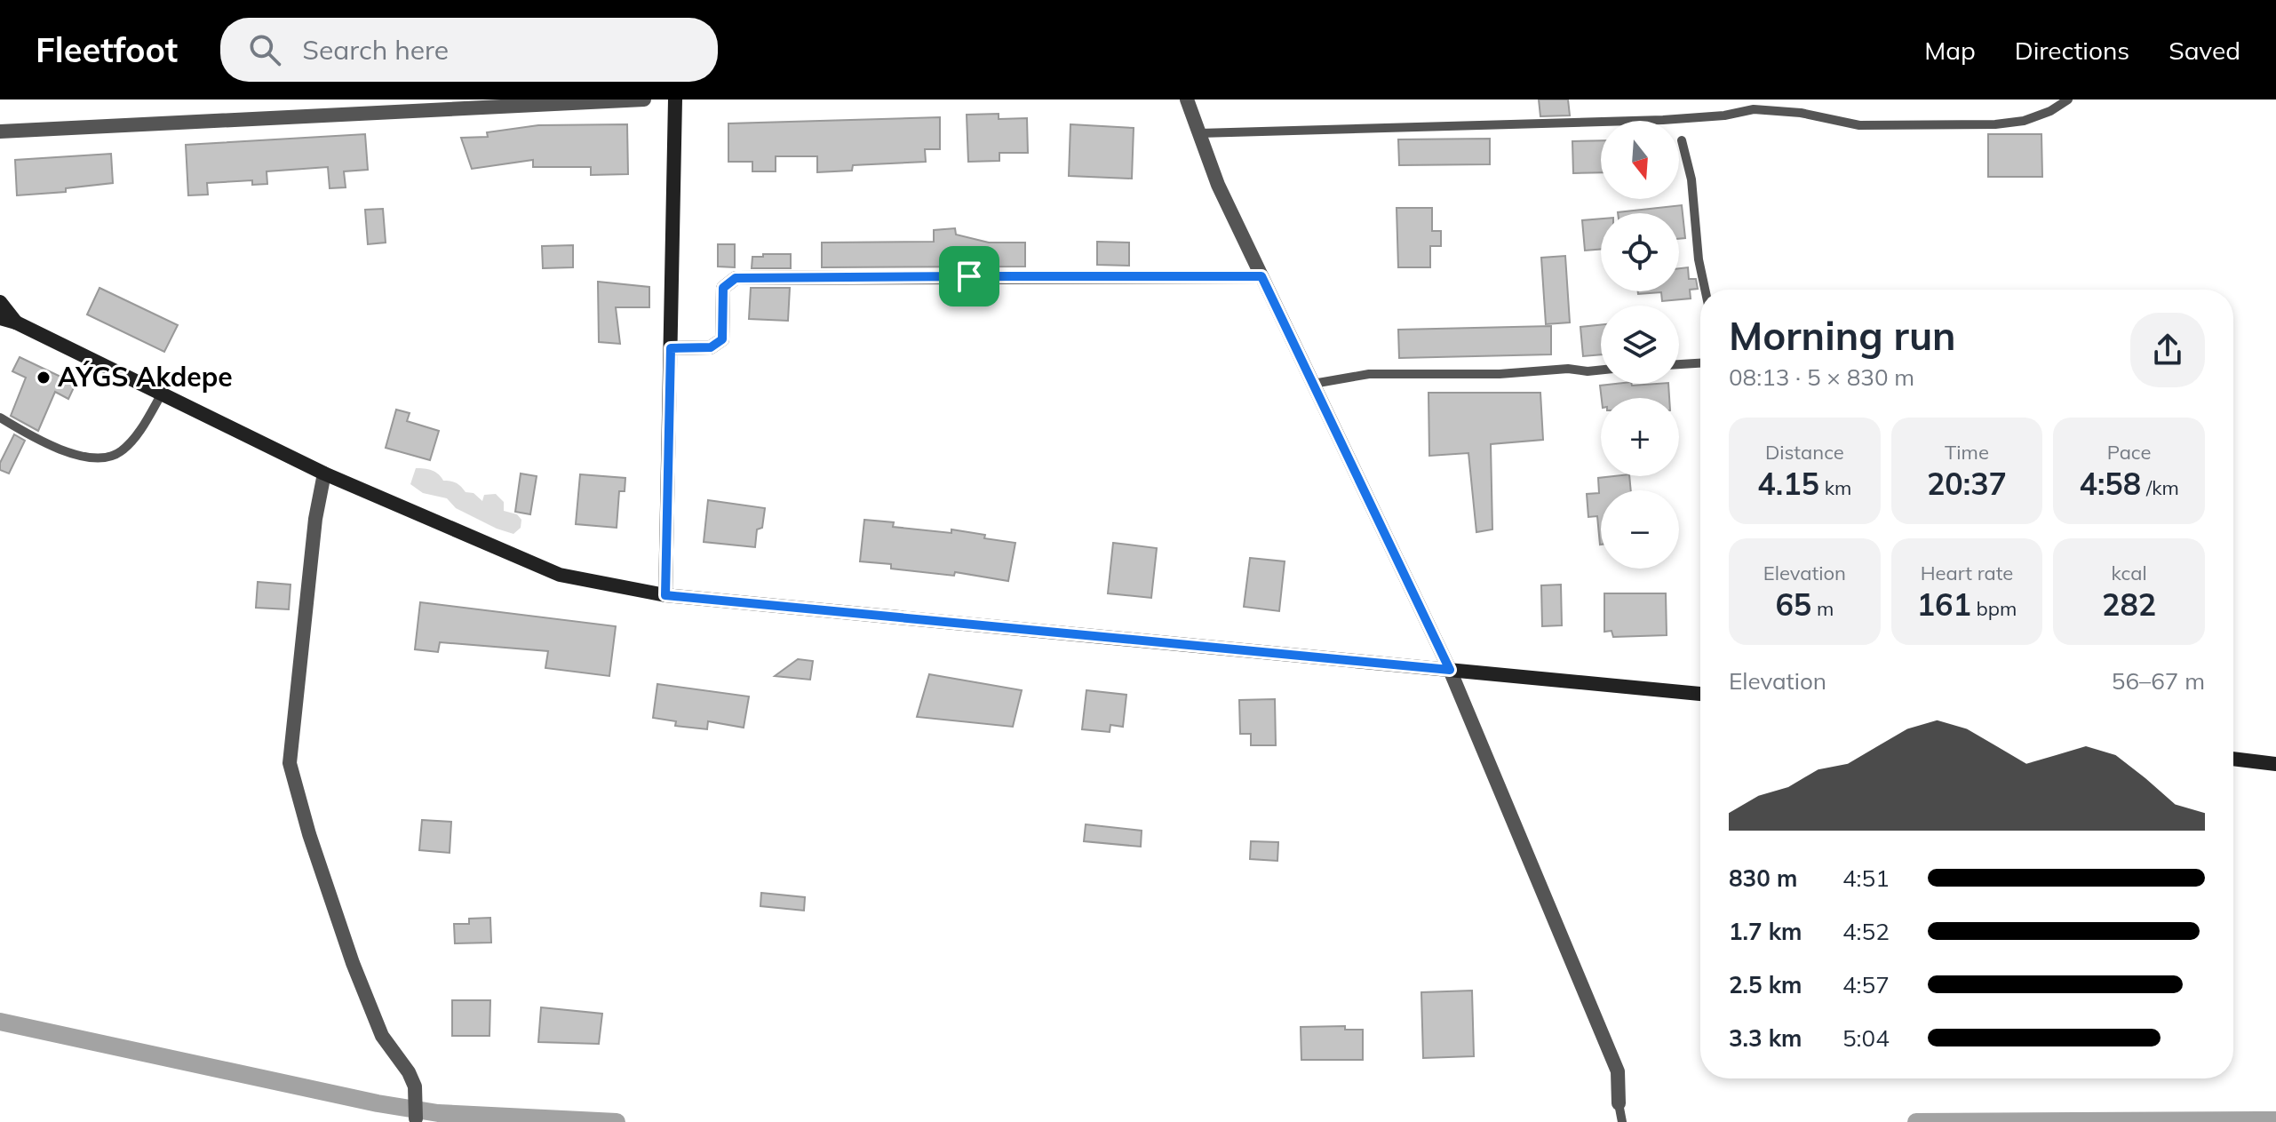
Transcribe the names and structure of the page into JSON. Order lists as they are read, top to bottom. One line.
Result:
{"places":["AÝGS Akdepe"],"north":"bottom","page":{"header":"Fleetfoot","search":"Search here","nav":["Map","Directions","Saved"],"map_buttons":["+","−"],"heading":["Morning run","08:13 · 5 × 830 m"],"stats":[["Distance","4.15 km"],["Time","20:37"],["Pace","4:58 /km"],["Elevation","65 m"],["Heart rate","161 bpm"],["kcal","282"]],"chart":["Elevation","56–67 m"],"list":[{"name":"830 m","note":"4:51"},{"name":"1.7 km","note":"4:52"},{"name":"2.5 km","note":"4:57"},{"name":"3.3 km","note":"5:04"}]}}
